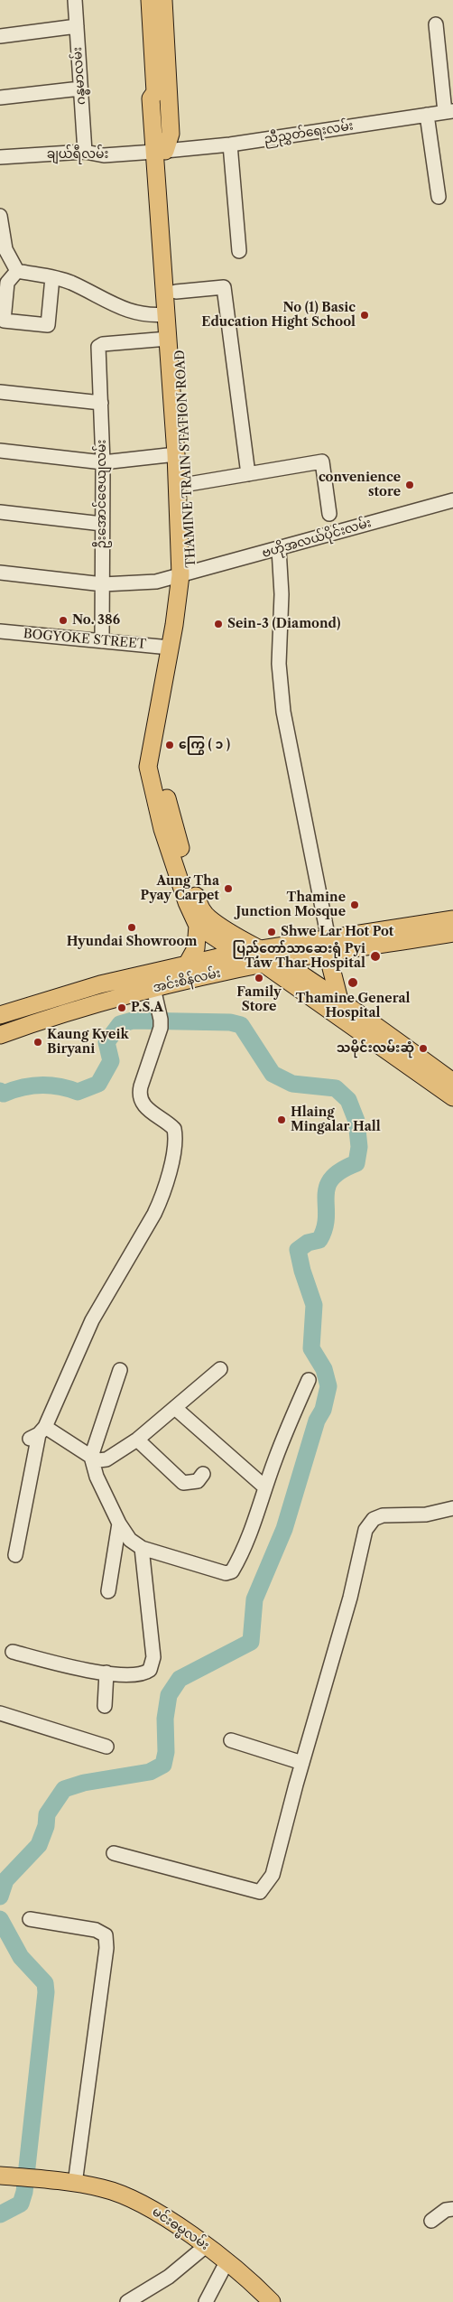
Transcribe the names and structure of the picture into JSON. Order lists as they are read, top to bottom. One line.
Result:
{"streets":{"main road":["THAMINE TRAIN STATION ROAD","အင်းစိန်လမ်း","မင်းဓမ္မလမ်း"],"street":["ဂန္ဓမာလမ်း","ညီညွှတ်ရေးလမ်း","ချယ်ရီလမ်း","ဦးအောင်ဇေယျလမ်း","ဗဟိုအလယ်ပိုင်းလမ်း","BOGYOKE STREET"]},"crossings":[["ဂန္ဓမာလမ်း","ချယ်ရီလမ်း"],["ညီညွှတ်ရေးလမ်း","ချယ်ရီလမ်း"],["ညီညွှတ်ရေးလမ်း","THAMINE TRAIN STATION ROAD"],["ချယ်ရီလမ်း","THAMINE TRAIN STATION ROAD"],["THAMINE TRAIN STATION ROAD","ဦးအောင်ဇေယျလမ်း"],["THAMINE TRAIN STATION ROAD","ဗဟိုအလယ်ပိုင်းလမ်း"],["THAMINE TRAIN STATION ROAD","BOGYOKE STREET"],["THAMINE TRAIN STATION ROAD","အင်းစိန်လမ်း"],["ဦးအောင်ဇေယျလမ်း","ဗဟိုအလယ်ပိုင်းလမ်း"],["ဦးအောင်ဇေယျလမ်း","BOGYOKE STREET"]],"places":["No (1) Basic Education Hight School","convenience store","No. 386","Sein-3 (Diamond)","ကြွေ ( ၁ )","Aung Tha Pyay Carpet","Thamine Junction Mosque","Hyundai Showroom","Shwe Lar Hot Pot","ပြည်တော်သာဆေးရုံ Pyi Taw Thar Hospital","Family Store","Thamine General Hospital","P.S.A","Kaung Kyeik Biryani","သမိုင်းလမ်းဆုံ","Hlaing Mingalar Hall"]}
